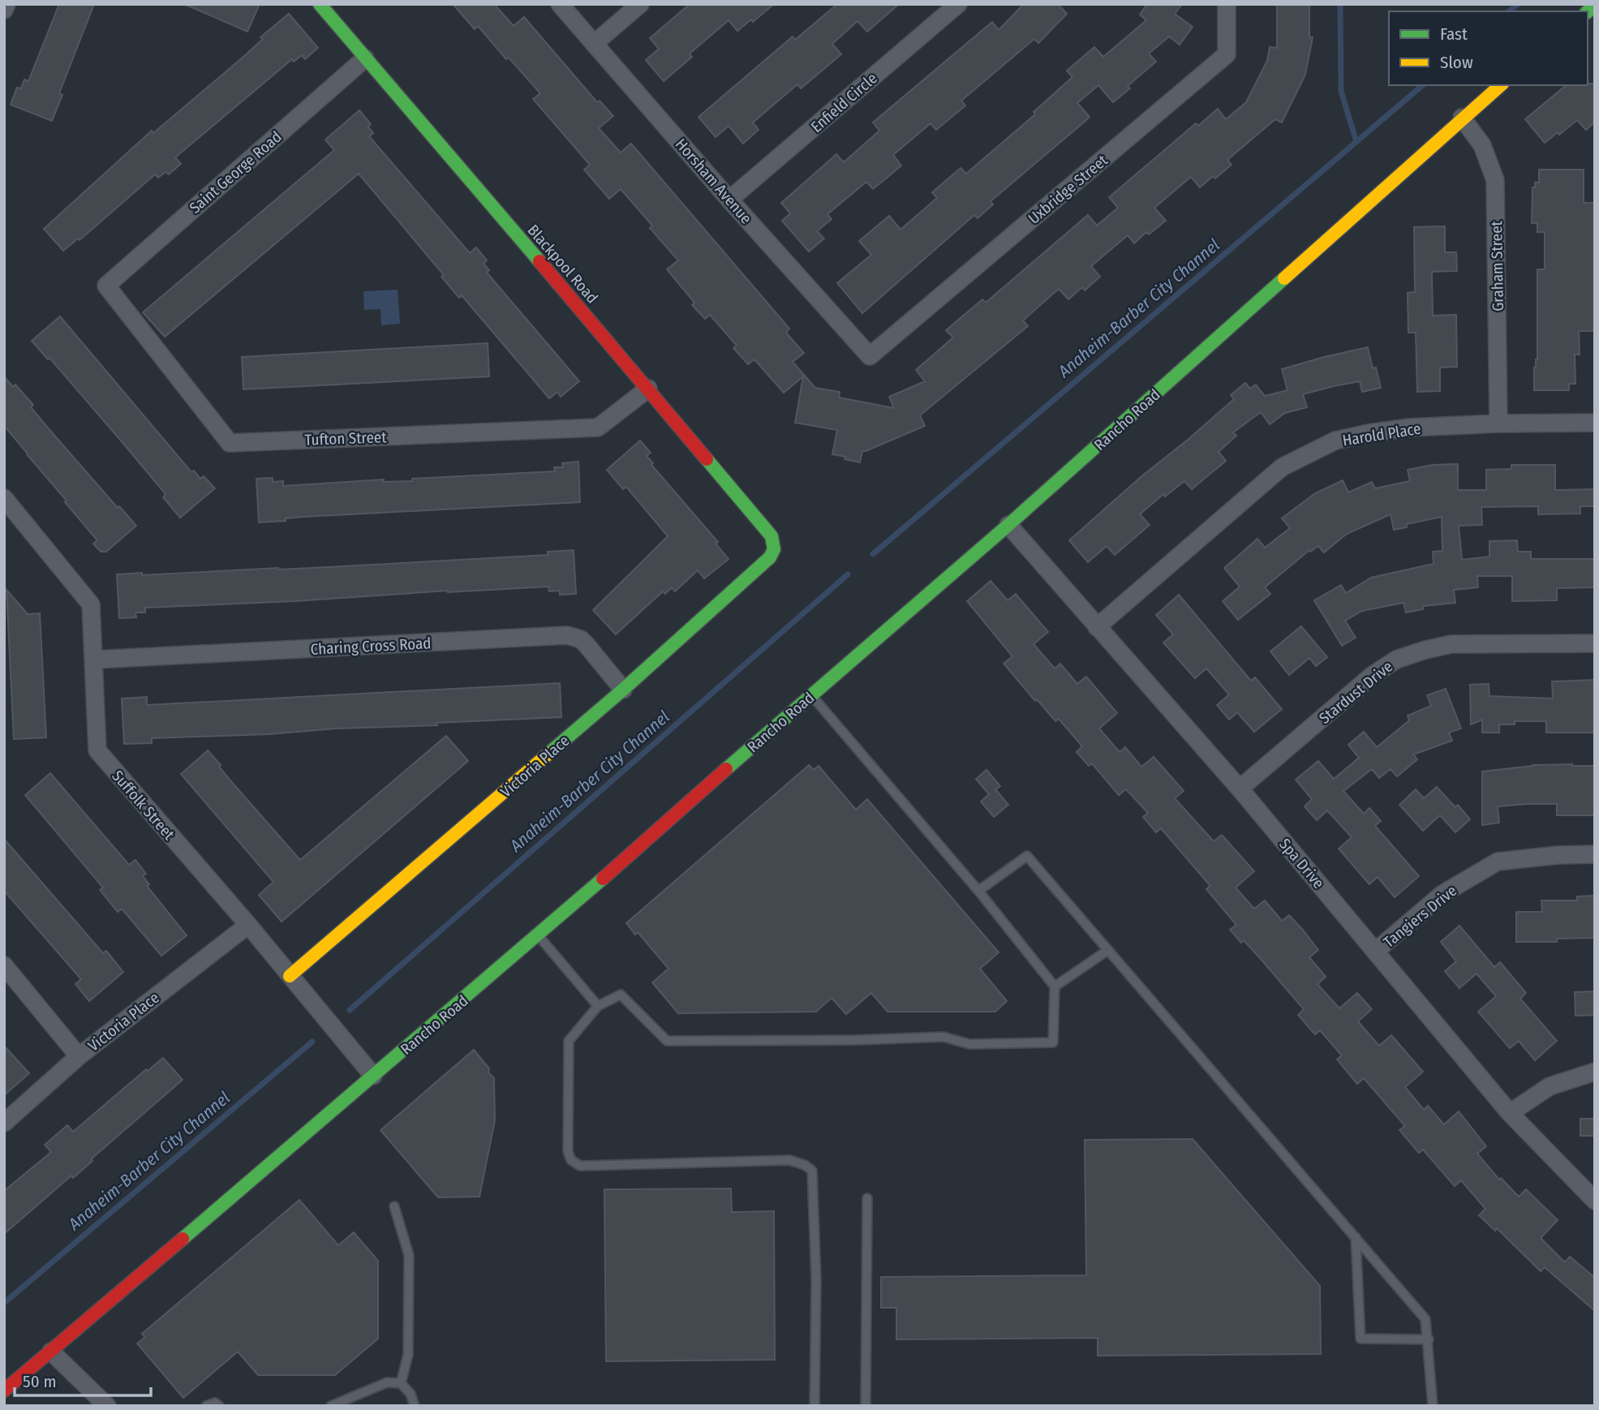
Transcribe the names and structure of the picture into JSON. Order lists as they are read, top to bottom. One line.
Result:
{"streets":{"street":["Enfield Circle","Saint George Road","Horsham Avenue","Uxbridge Street","Blackpool Road","Graham Street","Rancho Road","Harold Place","Tufton Street","Charing Cross Road","Stardust Drive","Victoria Place","Suffolk Street","Spa Drive","Tangiers Drive"]},"crossings":[["Enfield Circle","Horsham Avenue"],["Saint George Road","Blackpool Road"],["Saint George Road","Tufton Street"],["Horsham Avenue","Uxbridge Street"],["Blackpool Road","Tufton Street"],["Blackpool Road","Victoria Place"],["Graham Street","Rancho Road"],["Graham Street","Harold Place"],["Rancho Road","Suffolk Street"],["Rancho Road","Spa Drive"],["Harold Place","Spa Drive"],["Charing Cross Road","Victoria Place"],["Charing Cross Road","Suffolk Street"],["Stardust Drive","Spa Drive"],["Victoria Place","Suffolk Street"],["Spa Drive","Tangiers Drive"]],"water":["Anaheim-Barber City Channel"],"legend":["Fast","Slow"],"scale_bar":"50 m"}
